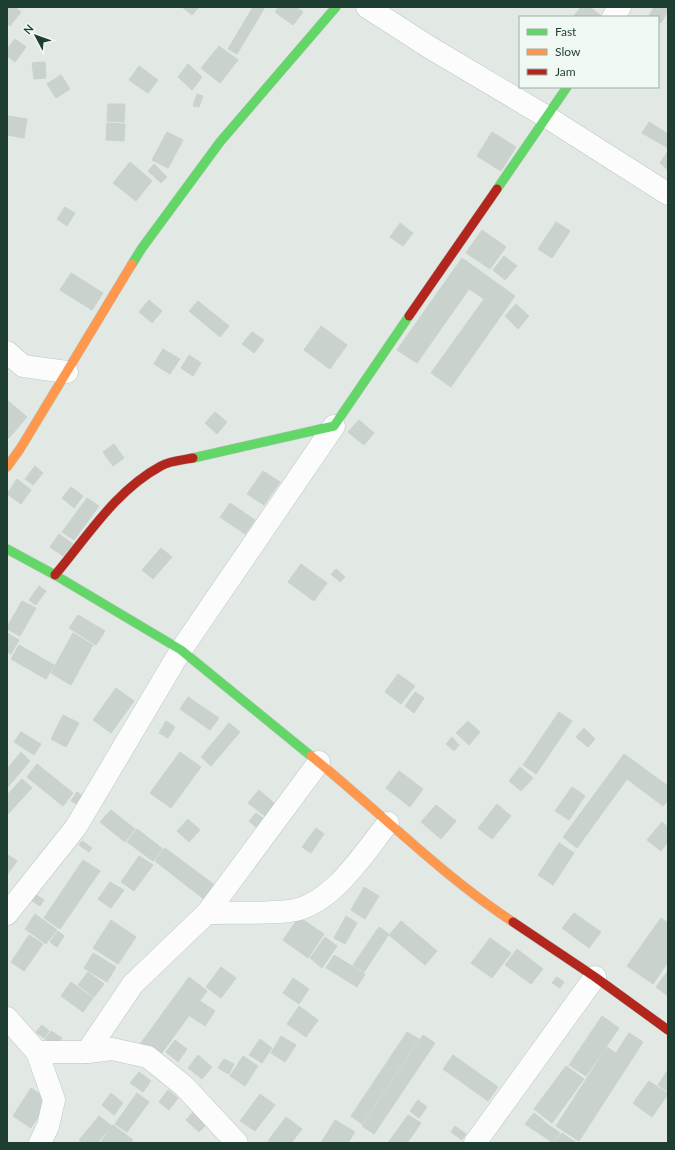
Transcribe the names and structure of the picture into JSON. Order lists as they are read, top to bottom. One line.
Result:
{"legend":["Fast","Slow","Jam"],"north":"top left"}
